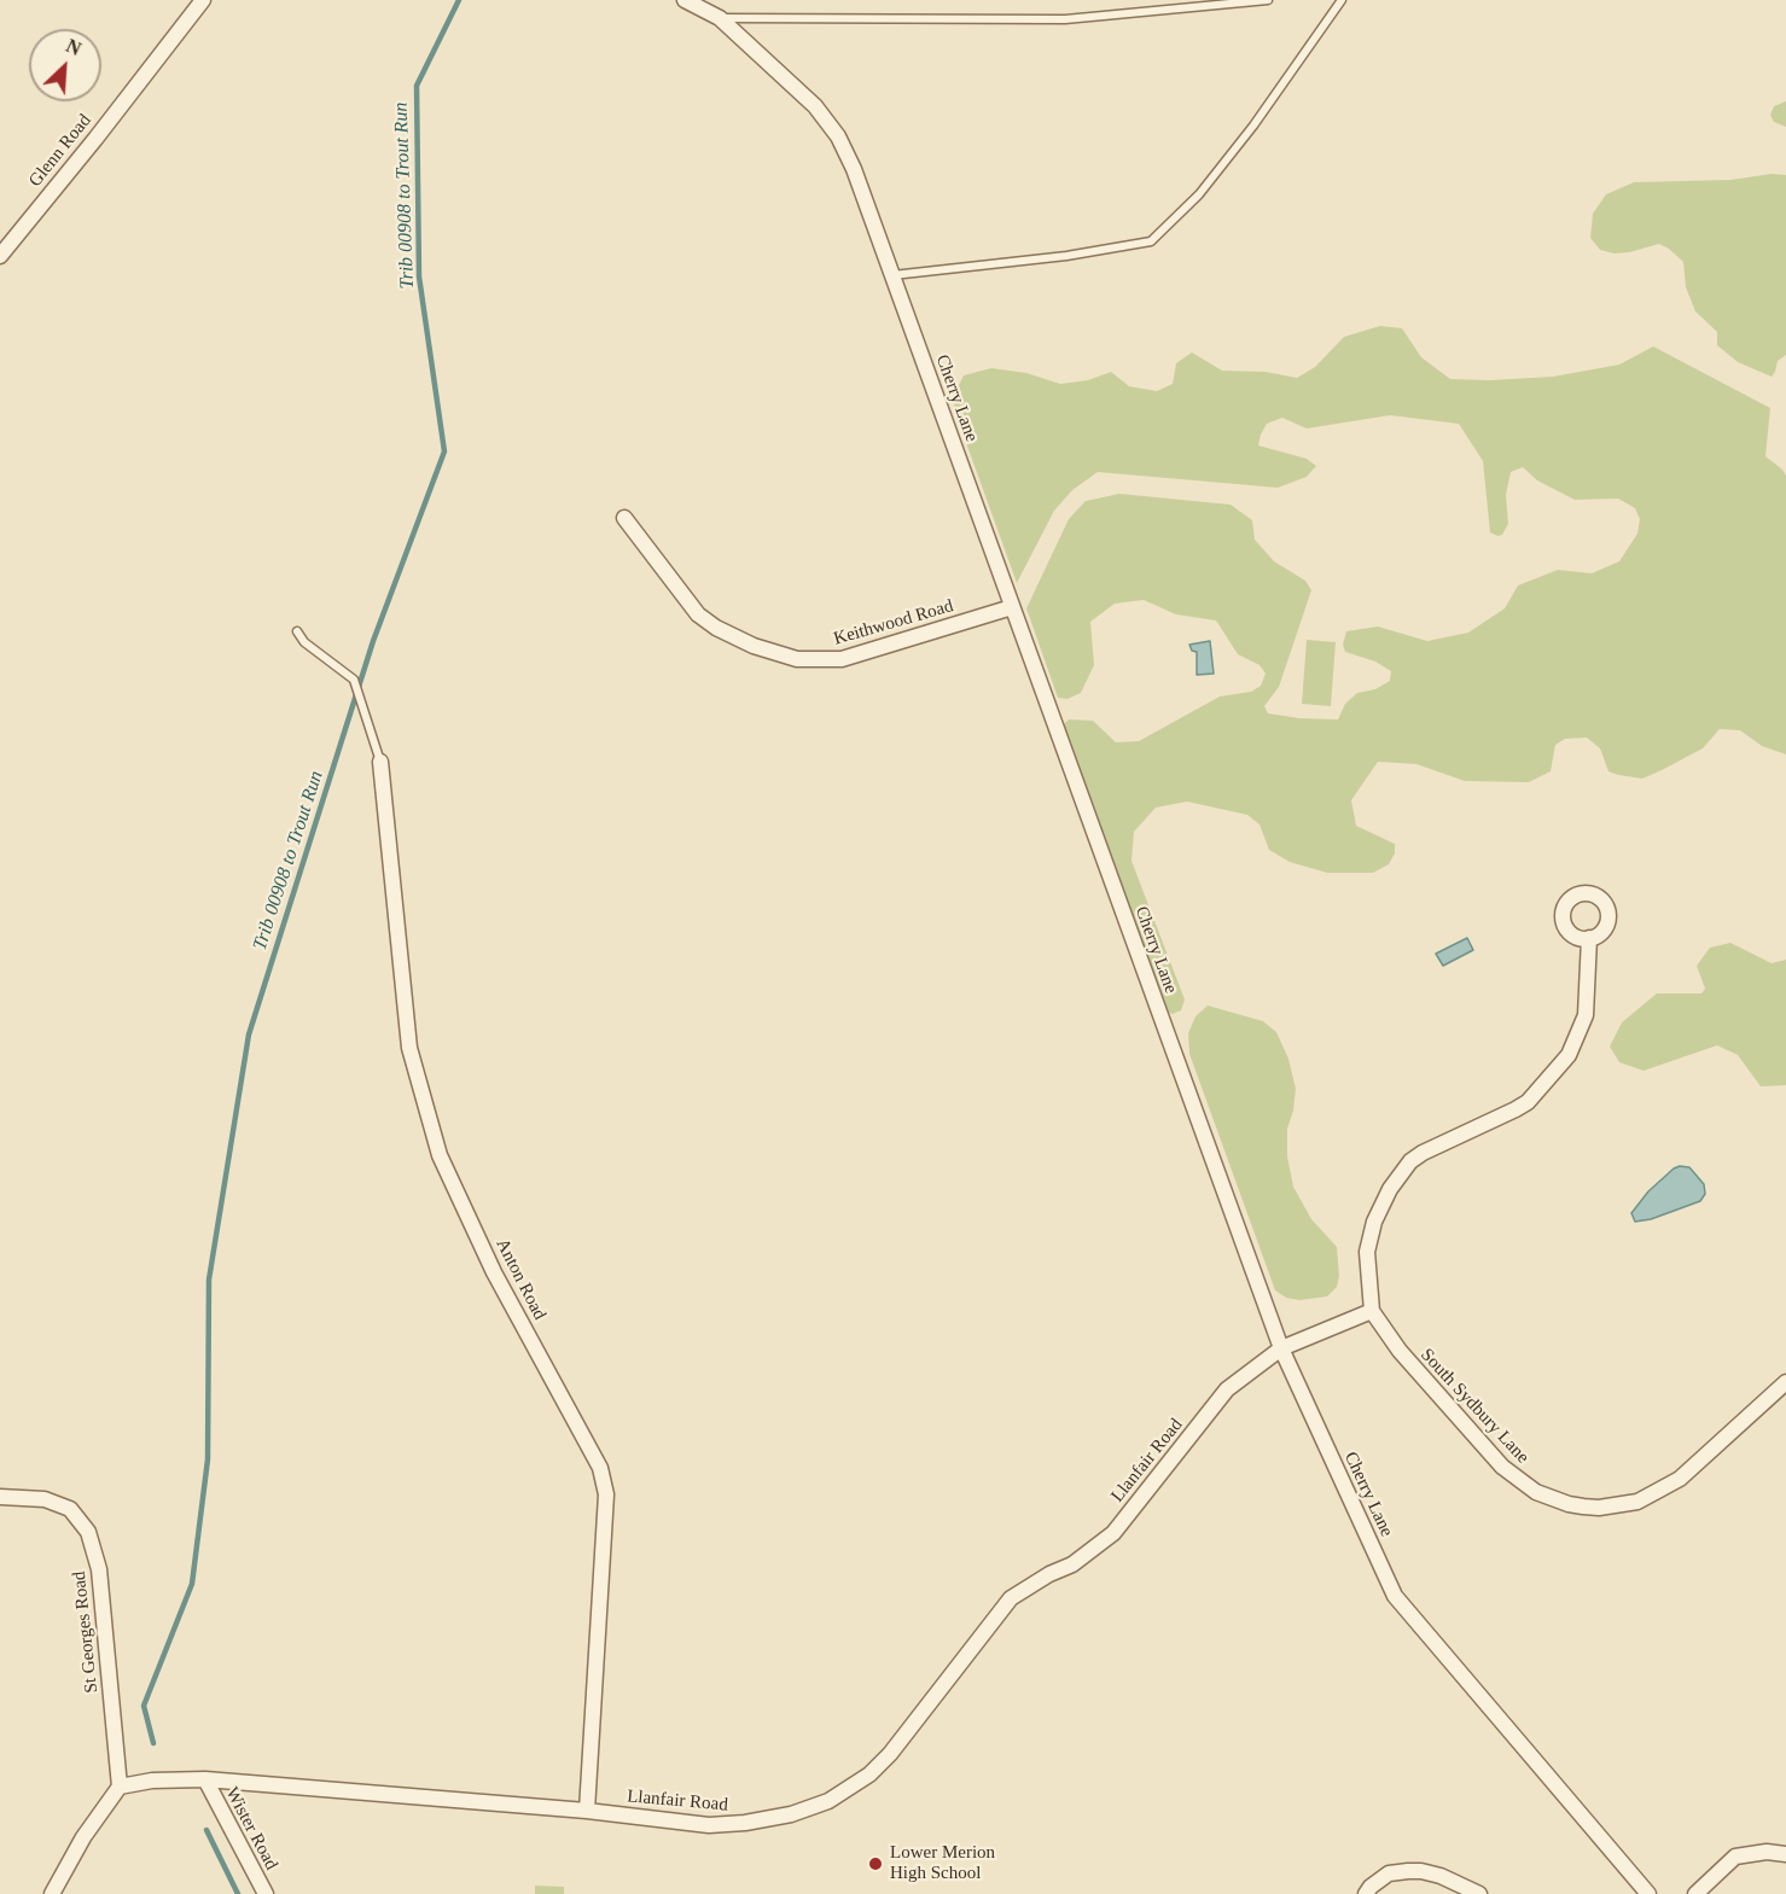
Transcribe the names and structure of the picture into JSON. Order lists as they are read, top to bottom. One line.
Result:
{"streets":{"street":["Glenn Road","Cherry Lane","Keithwood Road","Anton Road","South Sydbury Lane","Llanfair Road","St Georges Road","Wister Road"]},"crossings":[["Cherry Lane","Keithwood Road"],["Cherry Lane","Llanfair Road"],["Anton Road","Llanfair Road"],["South Sydbury Lane","Llanfair Road"],["Llanfair Road","St Georges Road"],["Llanfair Road","Wister Road"]],"water":["Trib 00908 to Trout Run"],"places":["Lower Merion High School"],"north":"top right"}
